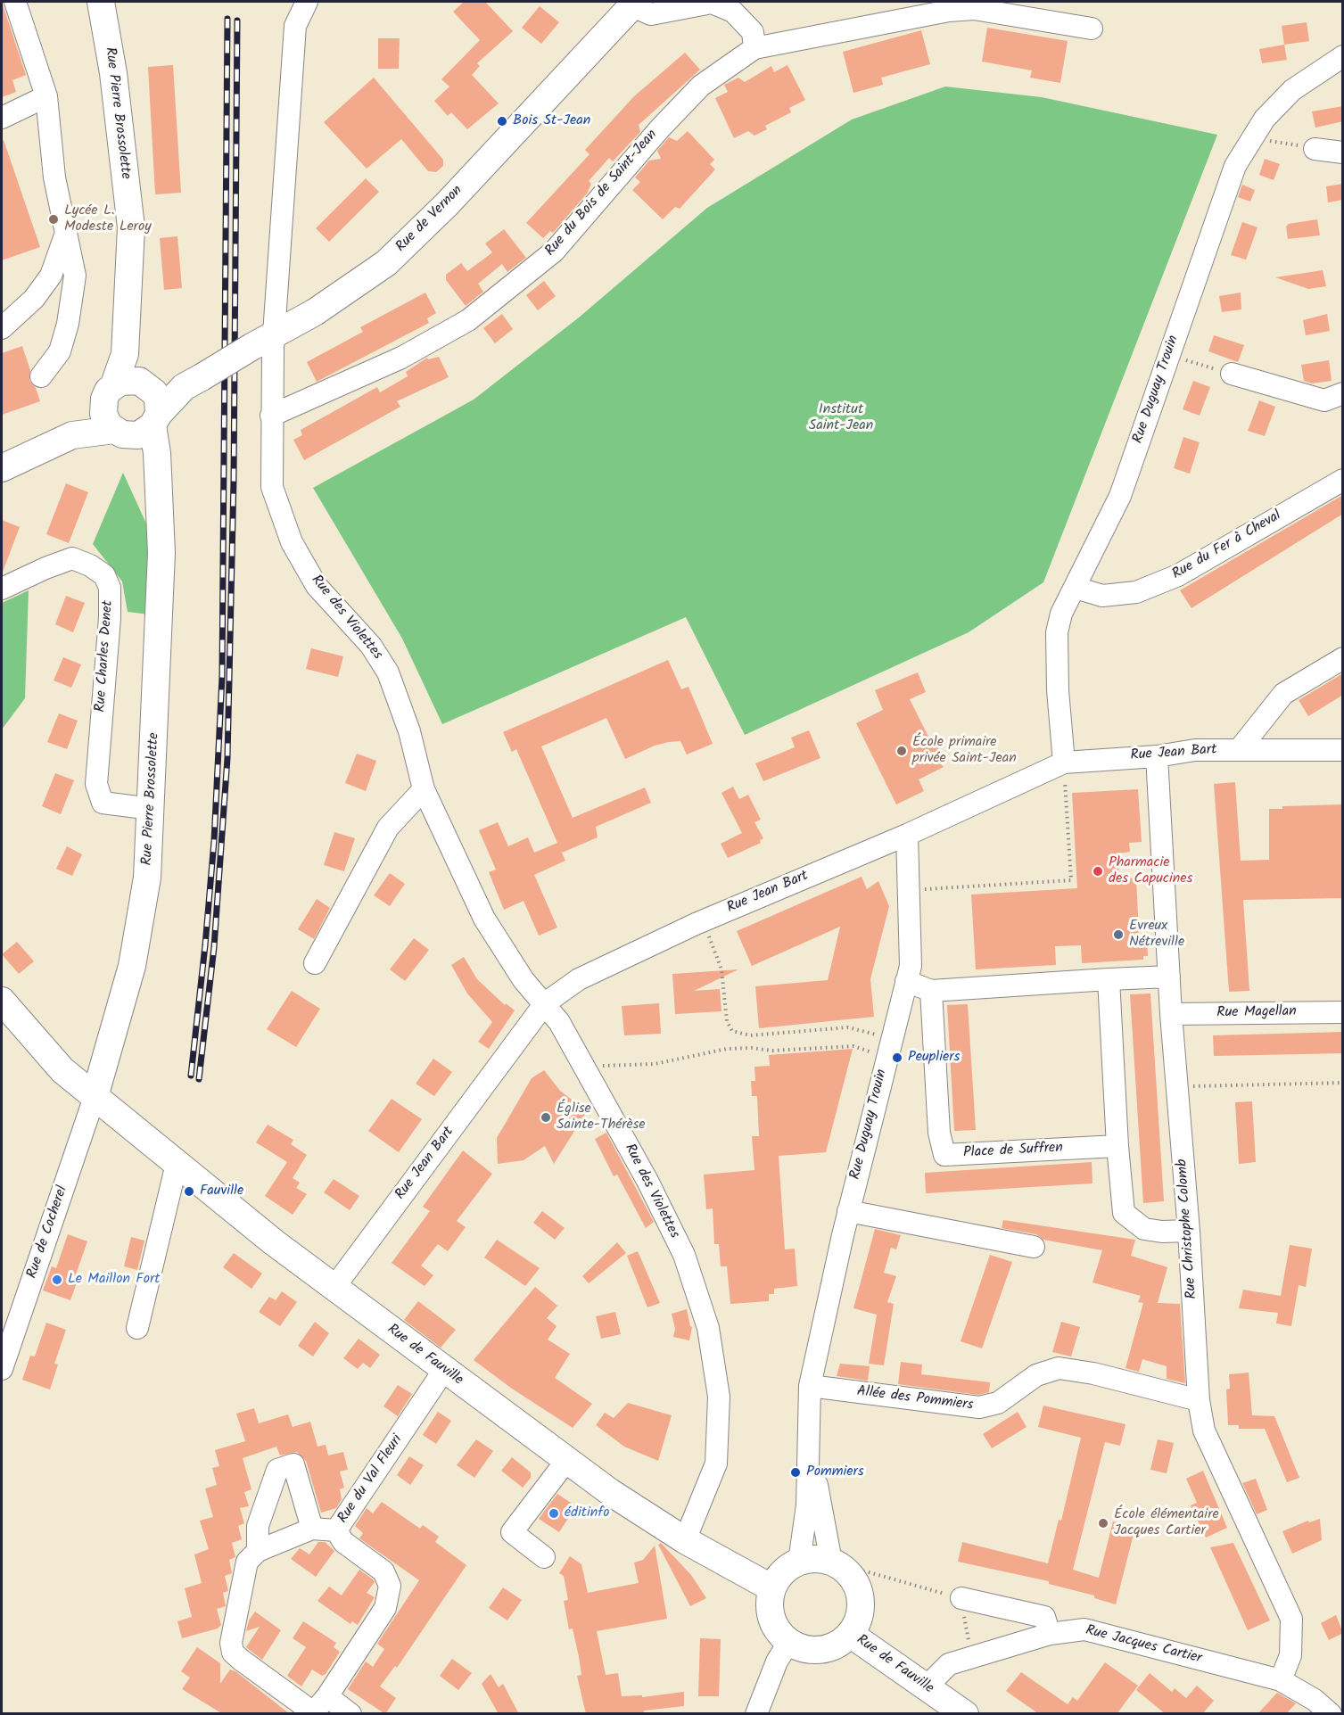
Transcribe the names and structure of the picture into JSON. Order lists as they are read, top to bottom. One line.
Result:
{"streets":{"main road":["Rue Pierre Brossolette","Rue de Vernon","Rue de Fauville"],"street":["Rue du Bois de Saint-Jean","Rue Duguay Trouin","Rue du Fer à Cheval","Rue des Violettes","Rue Charles Denet","Rue Jean Bart","Rue Magellan","Place de Suffren","Rue Christophe Colomb","Rue de Cocherel","Allée des Pommiers","Rue du Val Fleuri","Rue Jacques Cartier"]},"crossings":[["Rue Pierre Brossolette","Rue de Vernon"],["Rue Pierre Brossolette","Rue Charles Denet"],["Rue Pierre Brossolette","Rue de Cocherel"],["Rue Pierre Brossolette","Rue de Fauville"],["Rue du Bois de Saint-Jean","Rue des Violettes"],["Rue de Vernon","Rue des Violettes"],["Rue Duguay Trouin","Rue du Fer à Cheval"],["Rue Duguay Trouin","Rue Jean Bart"],["Rue Duguay Trouin","Rue de Fauville"],["Rue Duguay Trouin","Allée des Pommiers"],["Rue des Violettes","Rue Jean Bart"],["Rue des Violettes","Rue de Fauville"],["Rue Jean Bart","Rue Christophe Colomb"],["Rue Jean Bart","Rue de Fauville"],["Rue Magellan","Rue Christophe Colomb"],["Rue Christophe Colomb","Allée des Pommiers"],["Rue Christophe Colomb","Rue Jacques Cartier"],["Rue de Cocherel","Rue de Fauville"],["Rue de Fauville","Rue du Val Fleuri"],["Rue de Fauville","Rue Jacques Cartier"]],"parks":["Institut Saint-Jean"],"places":["Bois St-Jean","Lycée L. Modeste Leroy","École primaire privée Saint-Jean","Pharmacie des Capucines","Evreux Nétreville","Peupliers","Église Sainte-Thérèse","Fauville","Le Maillon Fort","Pommiers","éditinfo","École élémentaire Jacques Cartier"]}
